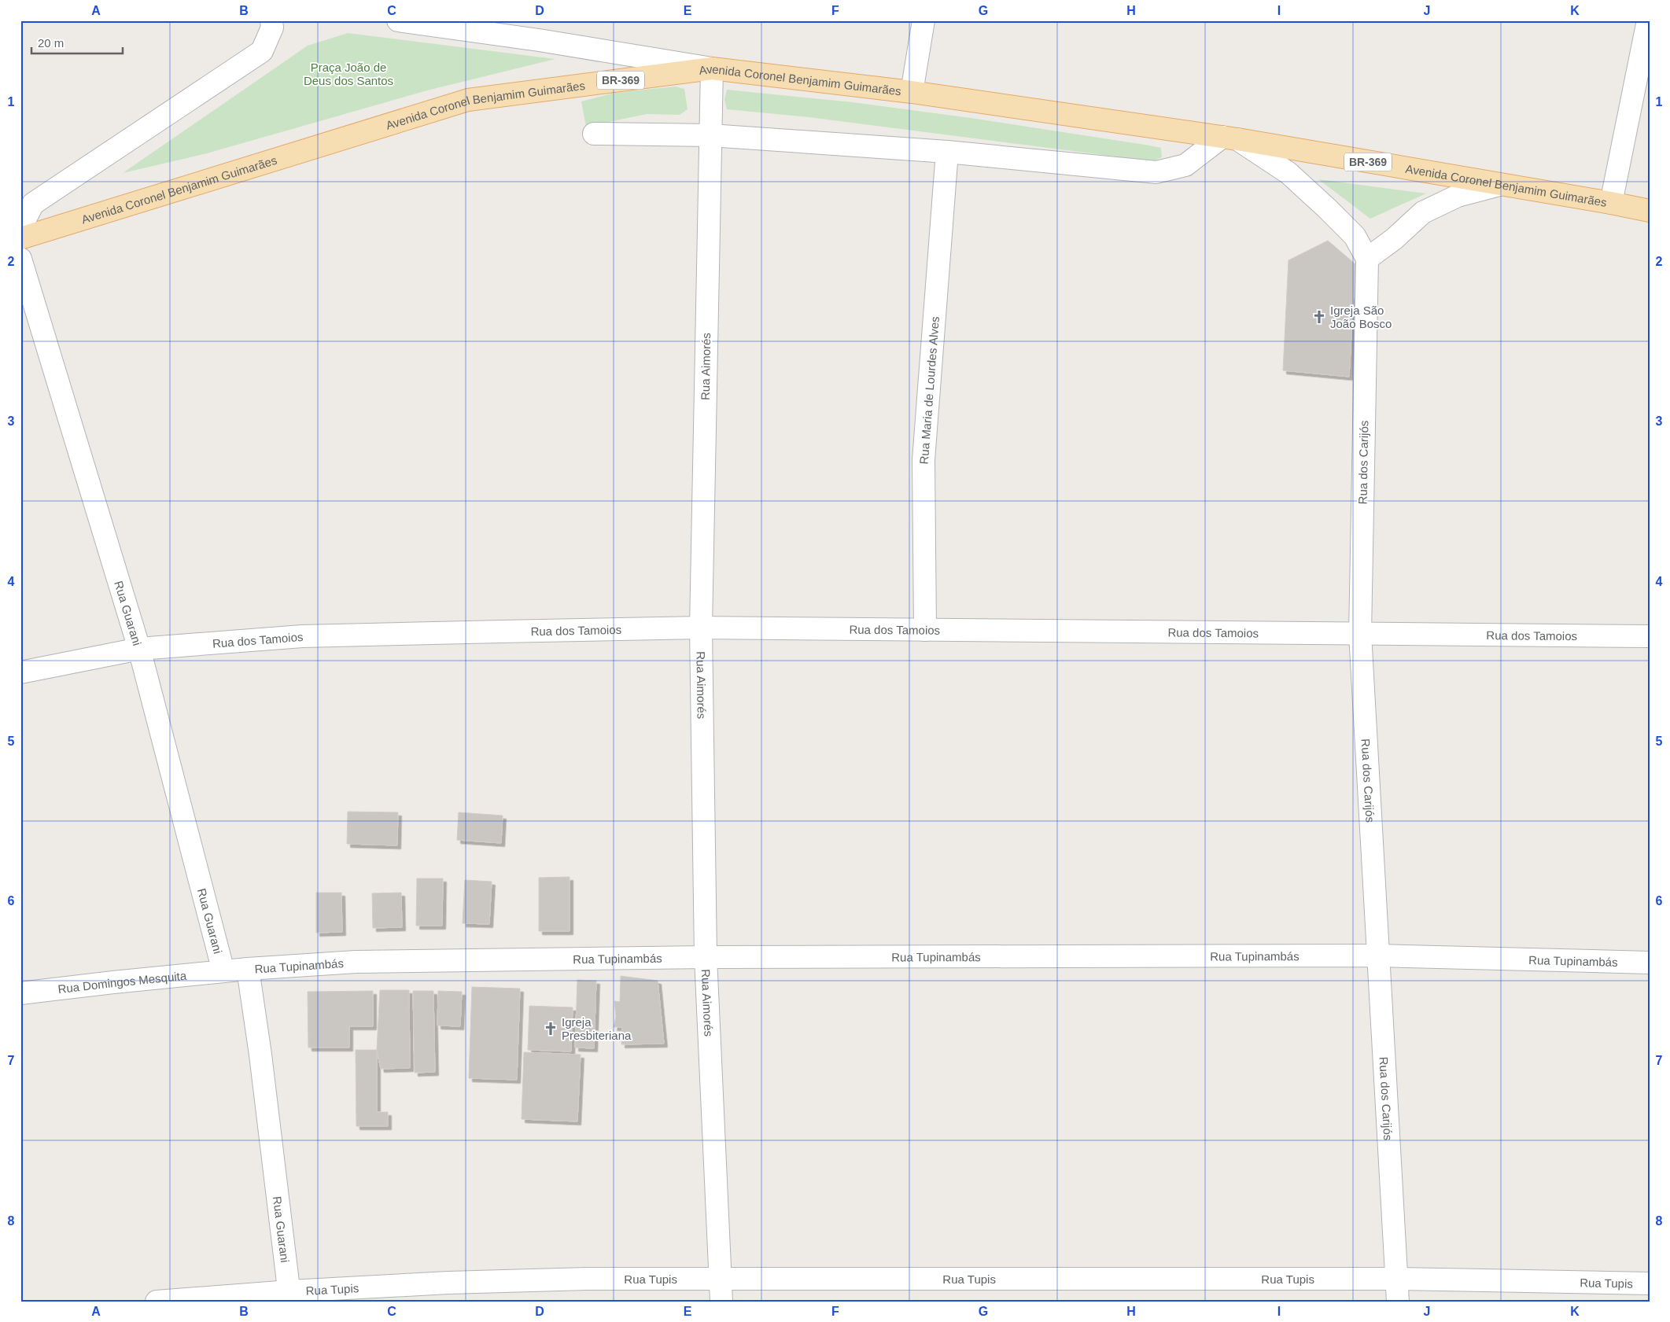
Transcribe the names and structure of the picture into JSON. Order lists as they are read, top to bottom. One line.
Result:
{"streets":{"main road":["BR-369","Avenida Coronel Benjamim Guimarães"],"street":["Rua Aimorés","Rua Maria de Lourdes Alves","Rua dos Carijós","Rua Guarani","Rua dos Tamoios","Rua Tupinambás","Rua Domingos Mesquita","Rua Tupis"]},"crossings":[["Avenida Coronel Benjamim Guimarães","Rua Aimorés"],["Avenida Coronel Benjamim Guimarães","Rua dos Carijós"],["Rua Aimorés","Rua dos Tamoios"],["Rua Aimorés","Rua Tupinambás"],["Rua Aimorés","Rua Tupis"],["Rua Maria de Lourdes Alves","Rua dos Tamoios"],["Rua dos Carijós","Rua dos Tamoios"],["Rua dos Carijós","Rua Tupinambás"],["Rua dos Carijós","Rua Tupis"],["Rua Guarani","Rua dos Tamoios"],["Rua Guarani","Rua Tupinambás"],["Rua Guarani","Rua Domingos Mesquita"],["Rua Guarani","Rua Tupis"],["Rua Tupinambás","Rua Domingos Mesquita"]],"parks":["Praça João de Deus dos Santos"],"places":{"church":["Igreja São João Bosco","Igreja Presbiteriana"]},"scale_bar":"20 m","grid":{"columns":["A","B","C","D","E","F","G","H","I","J","K"],"rows":["1","2","3","4","5","6","7","8"]}}
